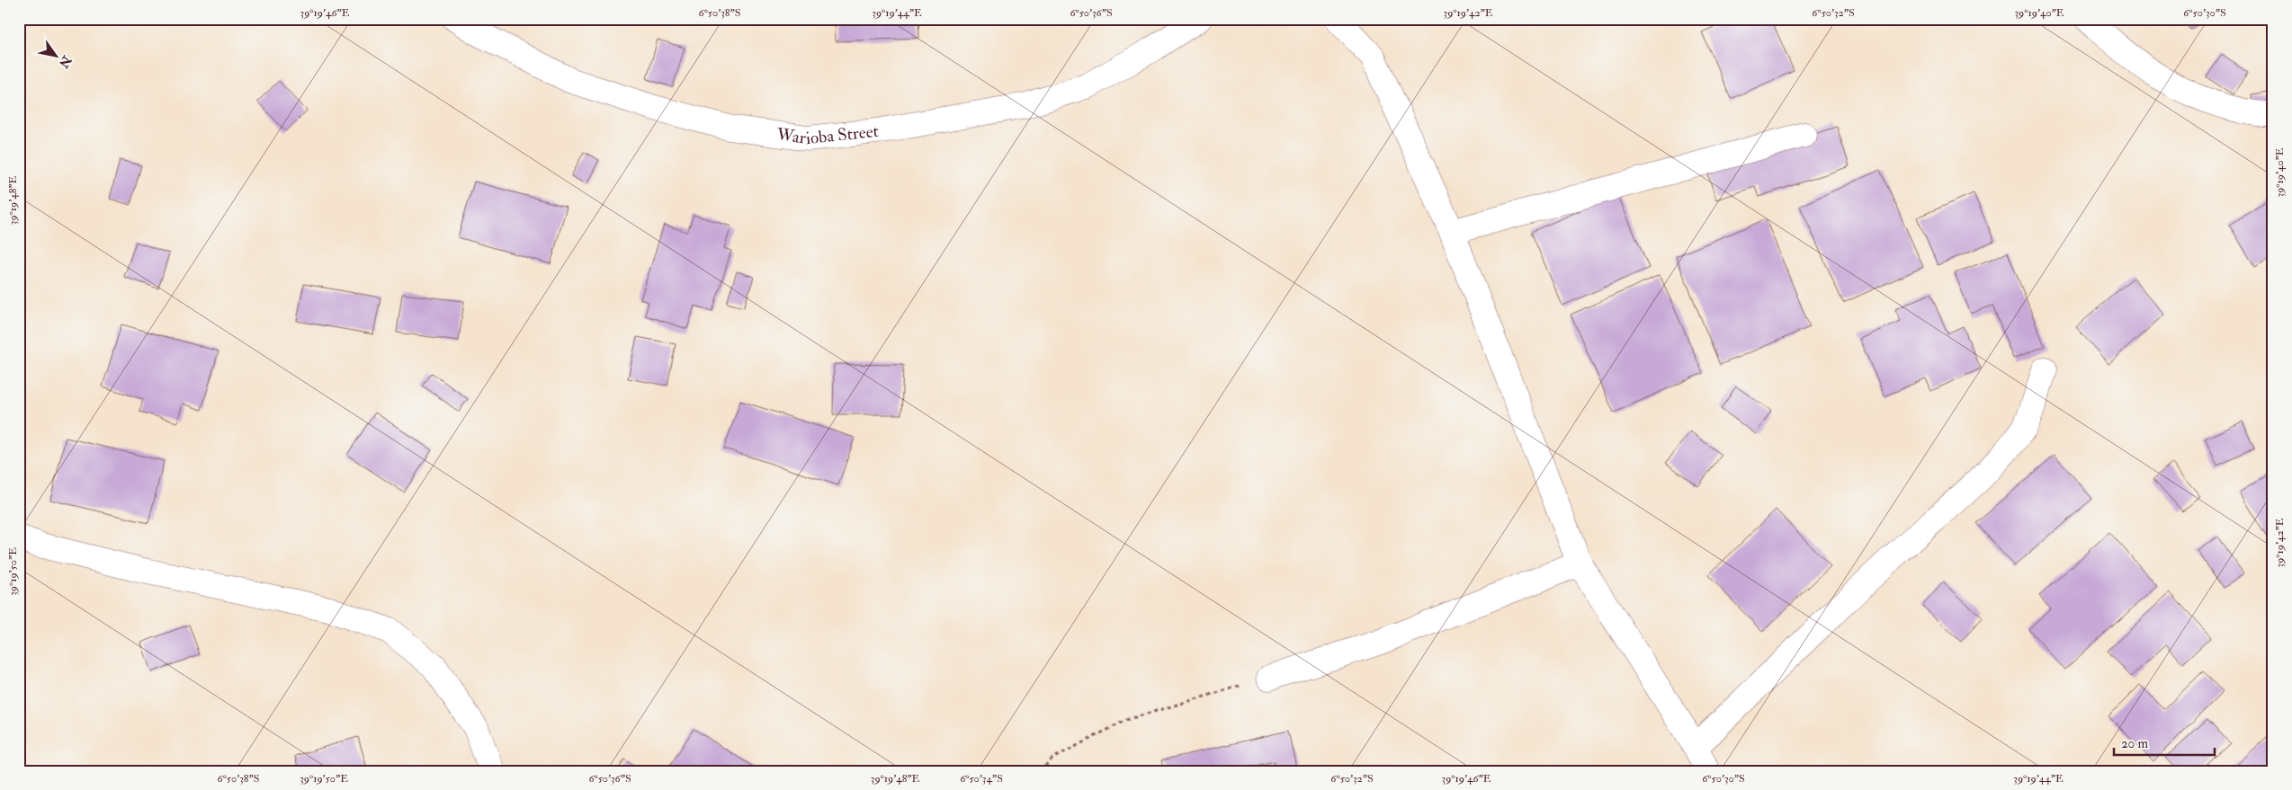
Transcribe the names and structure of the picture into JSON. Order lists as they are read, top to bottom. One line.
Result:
{"streets":{"street":["Warioba Street"]},"scale_bar":"20 m","north":"bottom right","coordinates":["39°19'46\"E","6°50'38\"S","39°19'44\"E","6°50'36\"S","39°19'42\"E","6°50'32\"S","39°19'40\"E","6°50'30\"S","39°19'48\"E","39°19'50\"E","6°50'34\"S"]}
